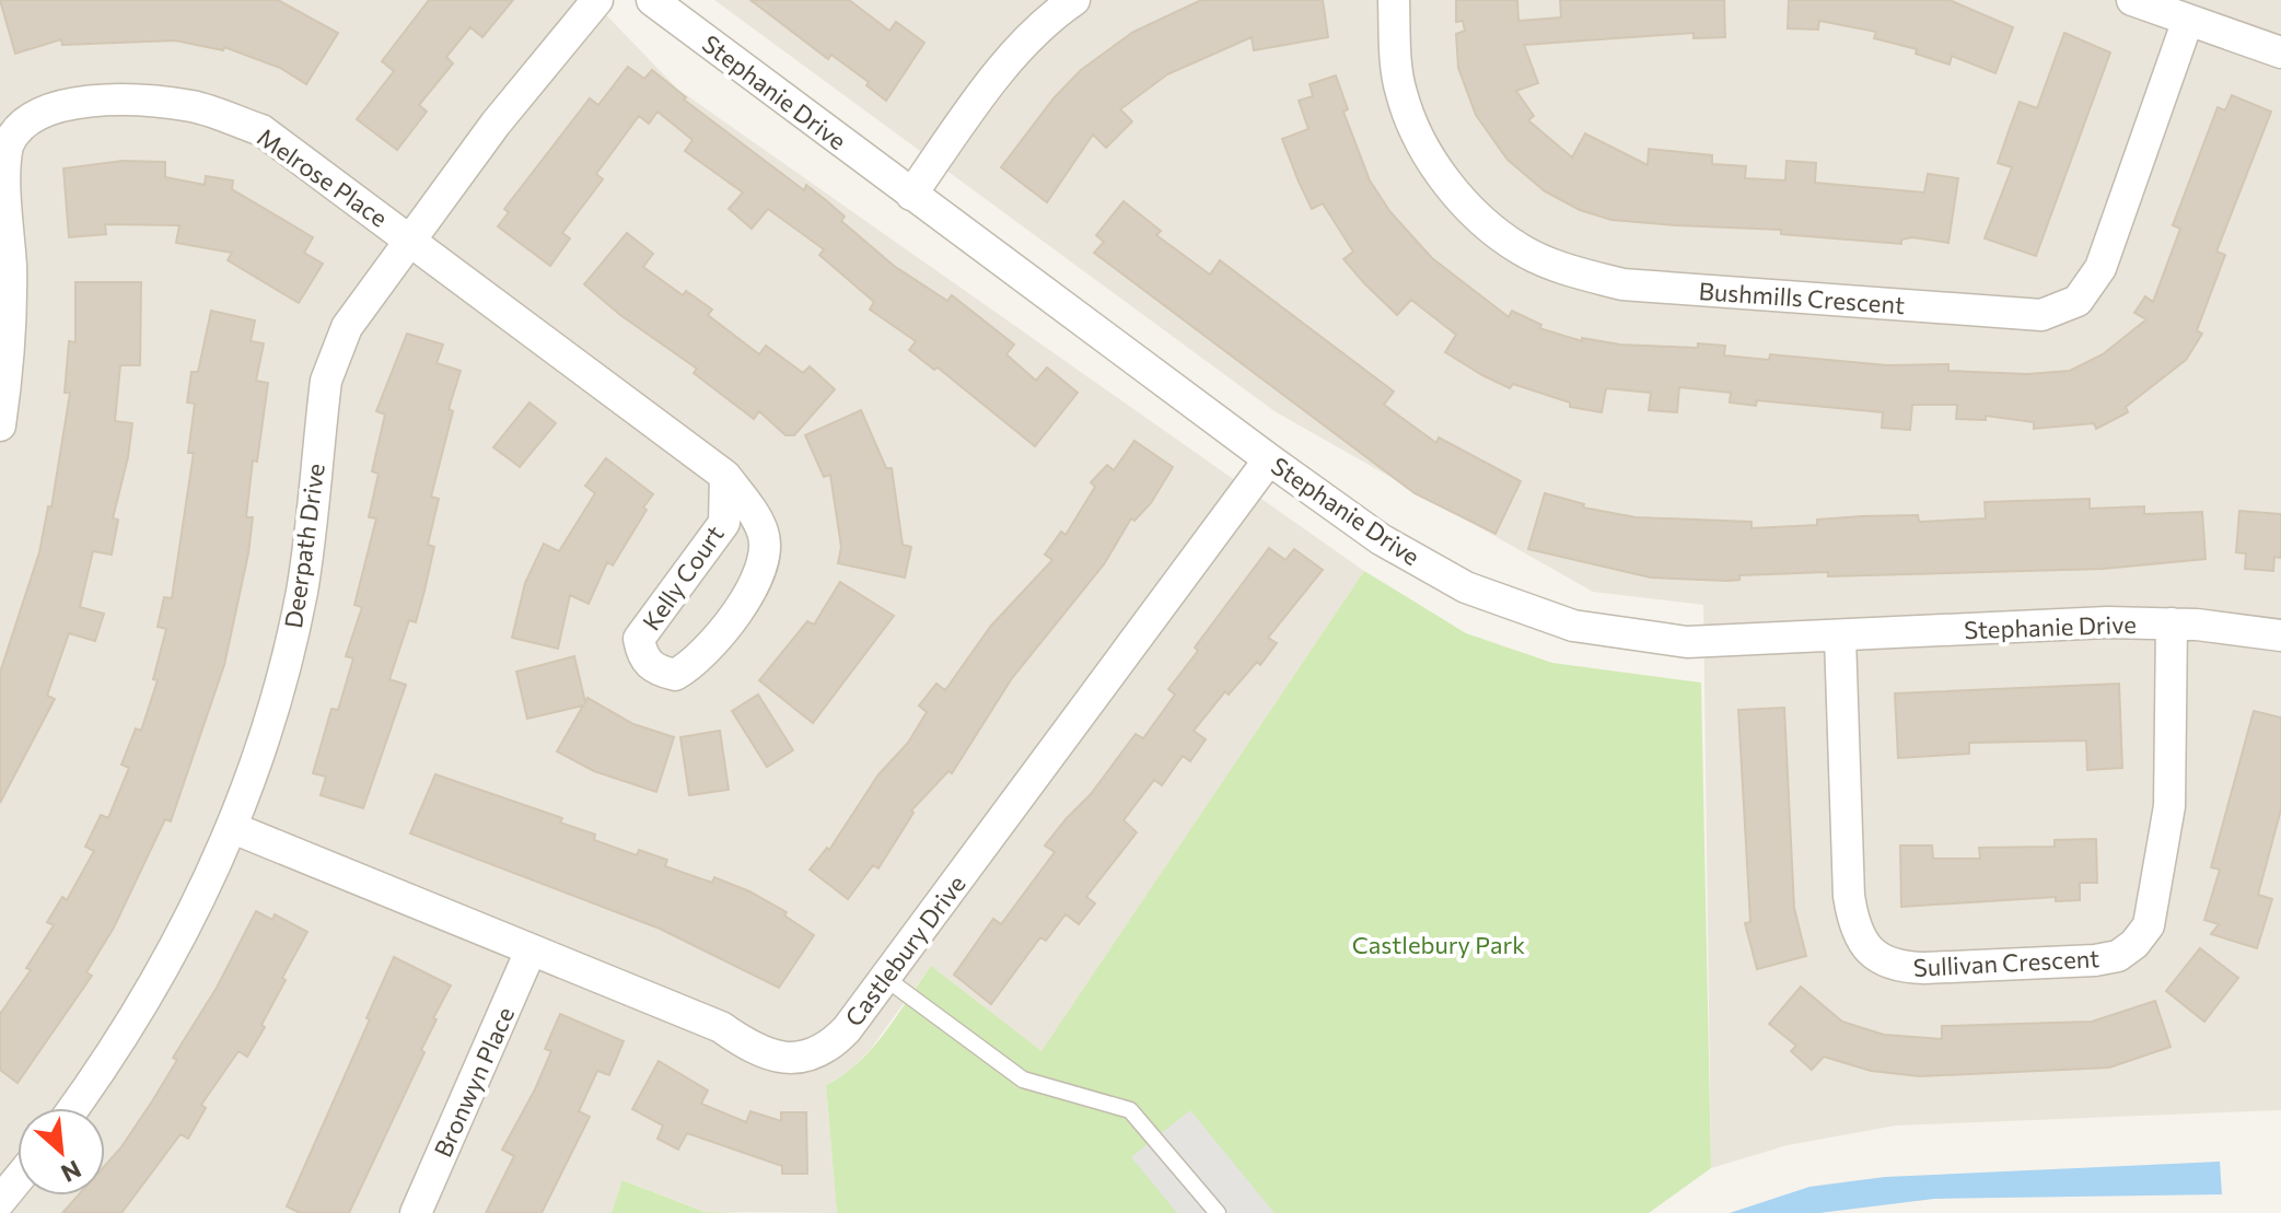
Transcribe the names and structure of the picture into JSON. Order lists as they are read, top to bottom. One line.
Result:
{"streets":{"street":["Stephanie Drive","Melrose Place","Bushmills Crescent","Deerpath Drive","Kelly Court","Castlebury Drive","Sullivan Crescent","Bronwyn Place"]},"crossings":[["Stephanie Drive","Castlebury Drive"],["Stephanie Drive","Sullivan Crescent"],["Melrose Place","Deerpath Drive"],["Melrose Place","Kelly Court"],["Deerpath Drive","Kelly Court"],["Deerpath Drive","Castlebury Drive"],["Castlebury Drive","Bronwyn Place"]],"parks":["Castlebury Park"],"north":"bottom right"}
